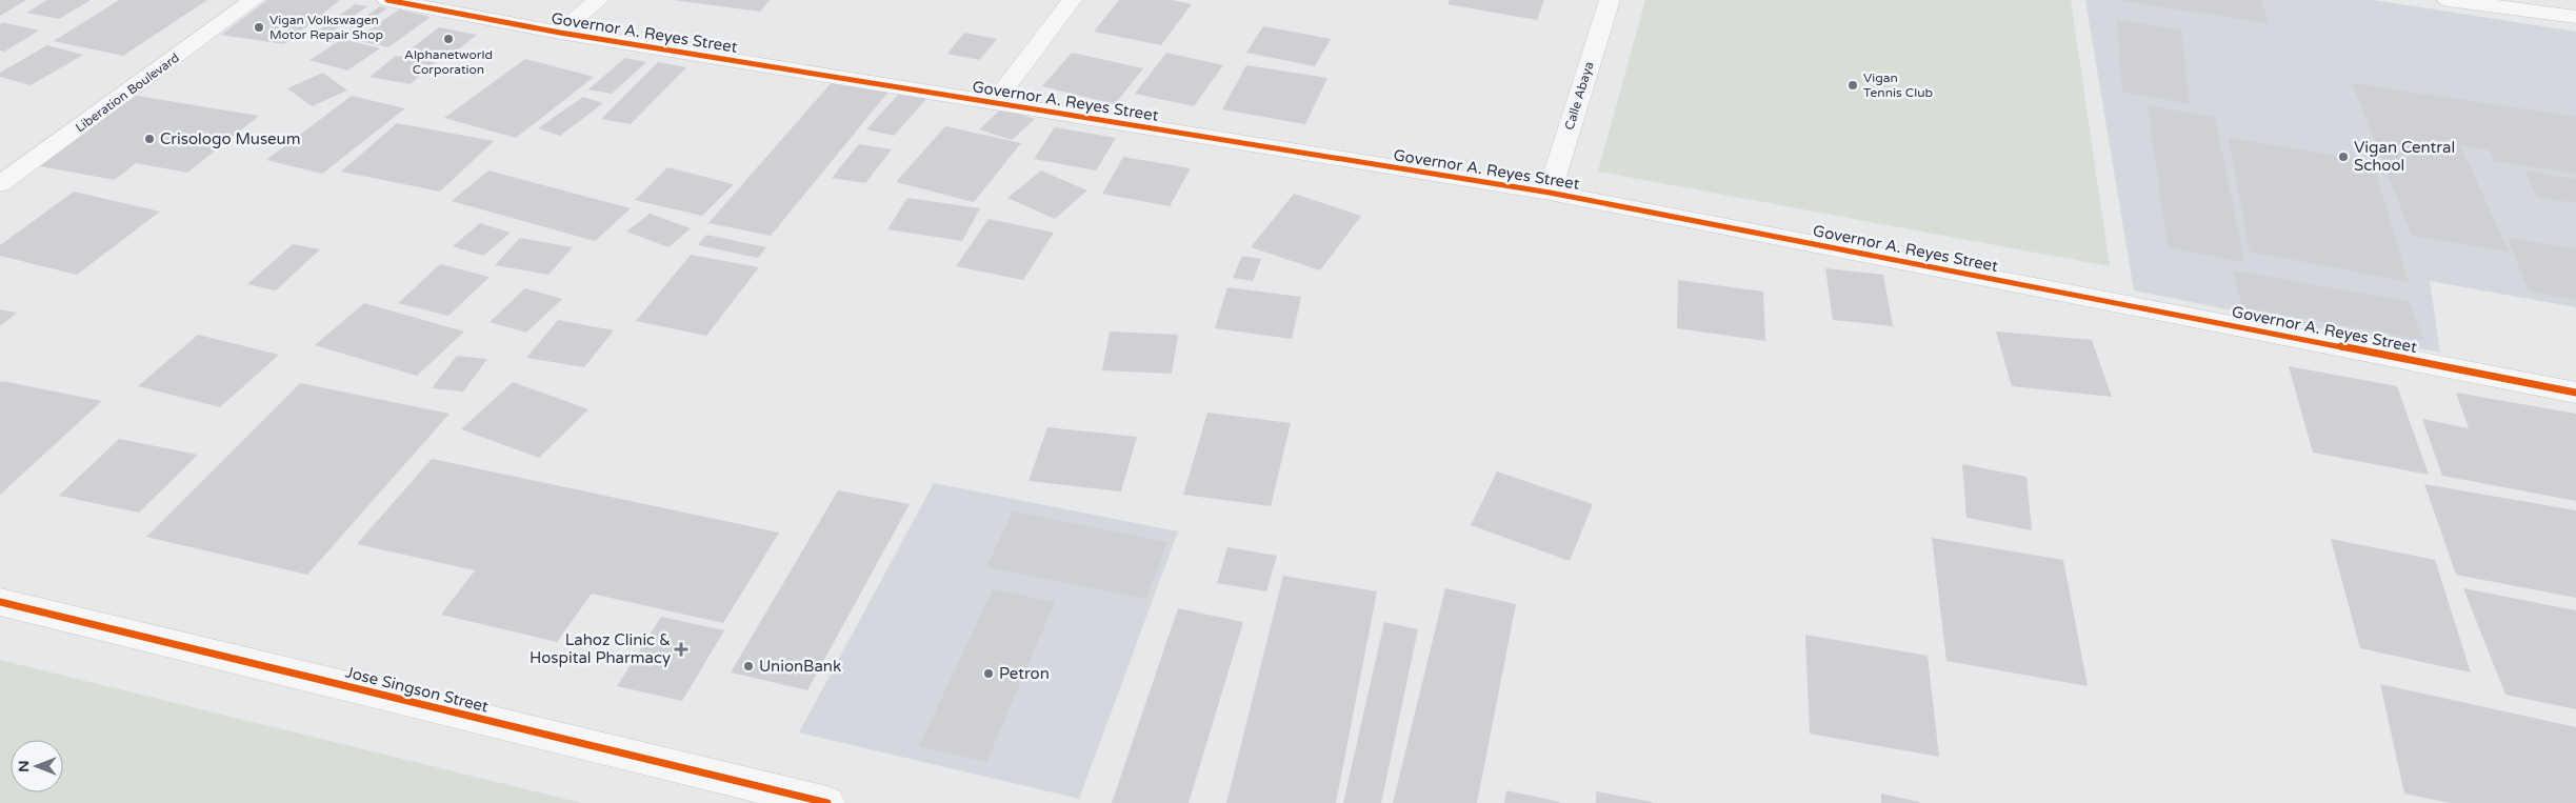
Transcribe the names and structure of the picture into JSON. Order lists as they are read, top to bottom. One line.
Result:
{"streets":{"street":["Governor A. Reyes Street","Liberation Boulevard","Calle Abaya","Jose Singson Street"]},"crossings":[["Governor A. Reyes Street","Calle Abaya"]],"places":{"other":["Vigan Volkswagen Motor Repair Shop","Alphanetworld Corporation","Vigan Tennis Club","Crisologo Museum","Vigan Central School","UnionBank","Petron"],"health":["Lahoz Clinic & Hospital Pharmacy"]},"north":"left"}
